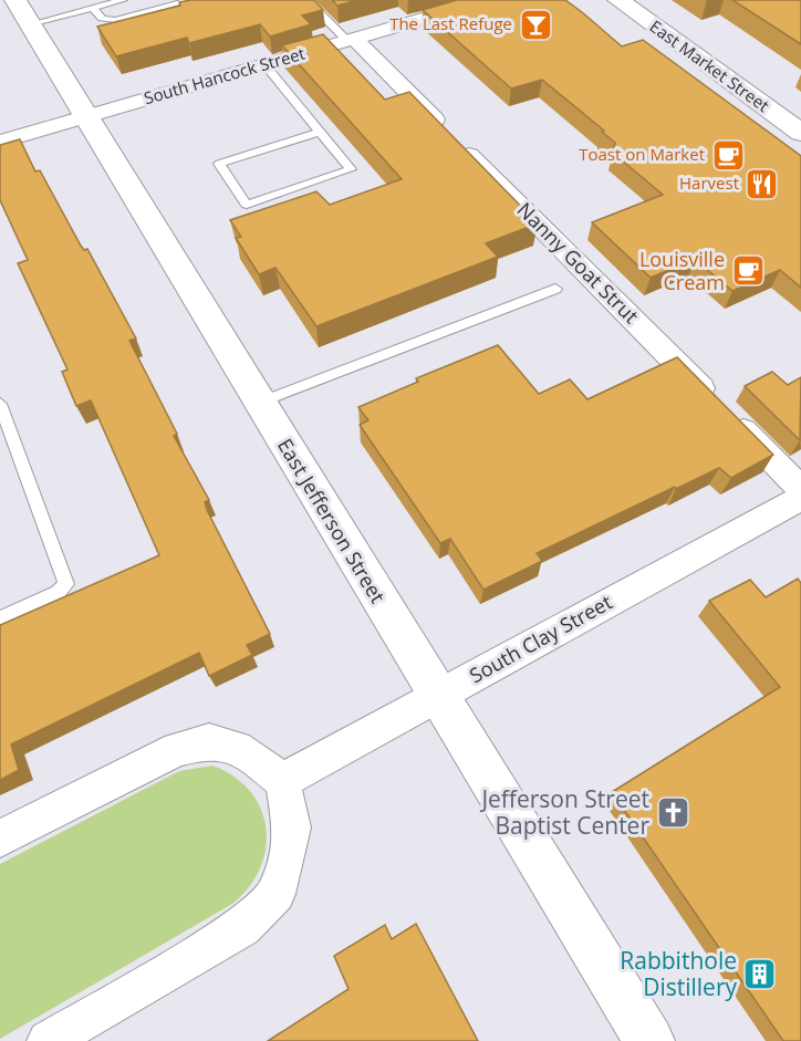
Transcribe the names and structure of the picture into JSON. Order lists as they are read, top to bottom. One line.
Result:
{"streets":{"street":["East Market Street","South Hancock Street","Nanny Goat Strut","East Jefferson Street","South Clay Street"]},"crossings":[["South Hancock Street","Nanny Goat Strut"],["South Hancock Street","East Jefferson Street"],["East Jefferson Street","South Clay Street"]],"places":{"bar":["The Last Refuge"],"cafe":["Toast on Market","Louisville Cream"],"restaurant":["Harvest"],"church":["Jefferson Street Baptist Center"],"building":["Rabbithole Distillery"]}}
